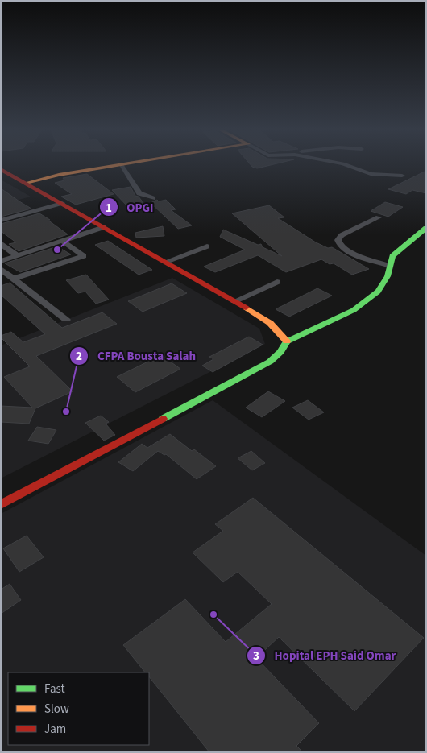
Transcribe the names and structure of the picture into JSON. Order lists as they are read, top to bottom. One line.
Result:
{"places":["OPGI","CFPA Bousta Salah","Hopital EPH Said Omar"],"legend":["Fast","Slow","Jam"]}
